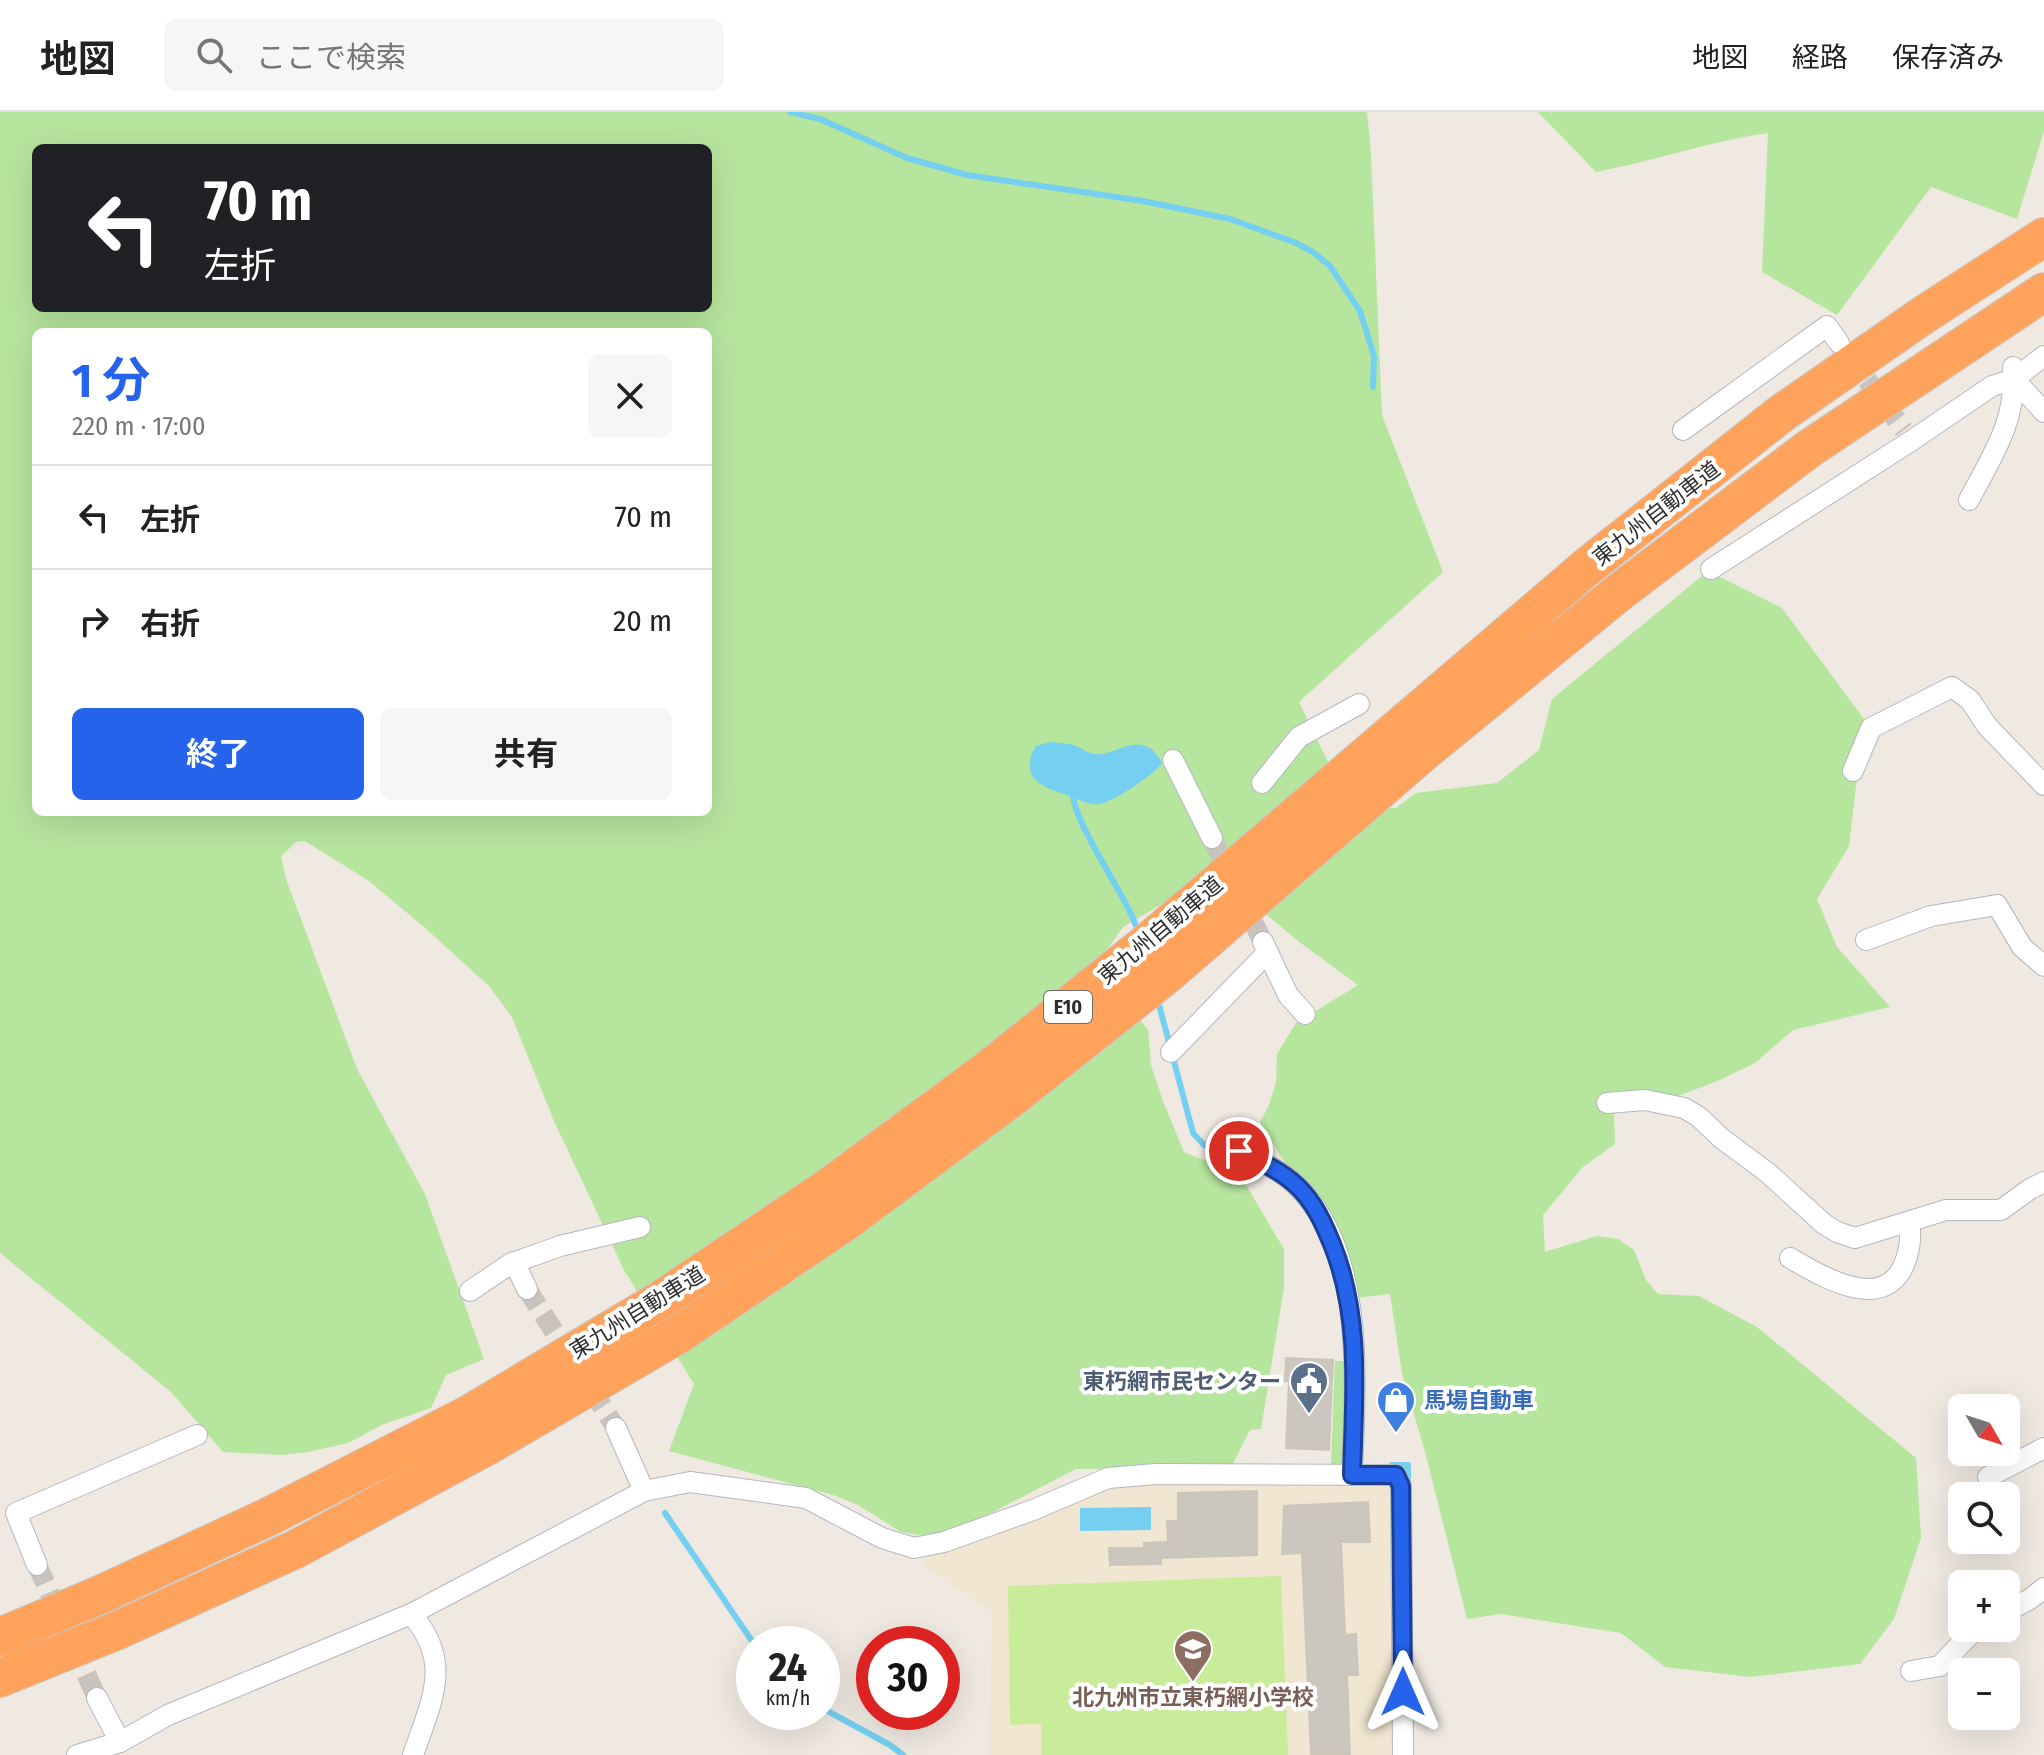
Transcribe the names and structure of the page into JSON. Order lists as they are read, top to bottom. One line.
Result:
{"streets":{"highway":["東九州自動車道","E10"]},"places":{"public building":["東朽網市民センター"],"shop":["馬場自動車"],"school or university":["北九州市立東朽網小学校"]},"north":"bottom right","page":{"header":"地図","search":"ここで検索","nav":["地図","経路","保存済み"],"turn":["70 m","左折"],"heading":["1 分","220 m · 17:00"],"list":[{"name":"左折","value":"70 m"},{"name":"右折","value":"20 m"}],"buttons":["終了","共有"],"map_buttons":["+","−"],"speed":"24 km/h","limit":"30"}}
